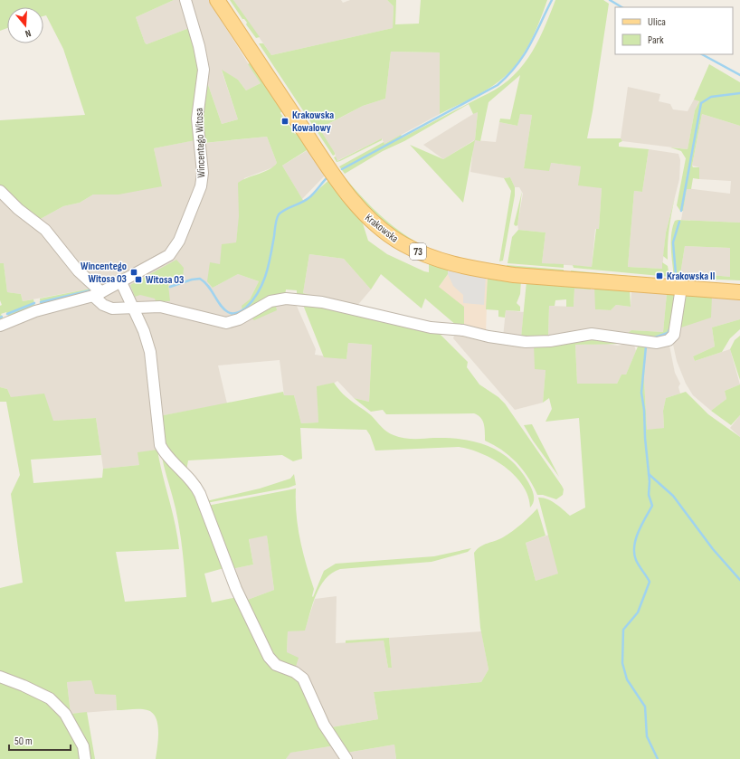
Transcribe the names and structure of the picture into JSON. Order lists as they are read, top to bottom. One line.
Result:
{"streets":{"main road":["Krakowska","73"],"street":["Wincentego Witosa"]},"places":{"transit":["Krakowska Kowalowy","Wincentego Witosa 03","Krakowska II","Witosa 03"]},"legend":["Ulica","Park"],"scale_bar":"50 m","north":"bottom"}
